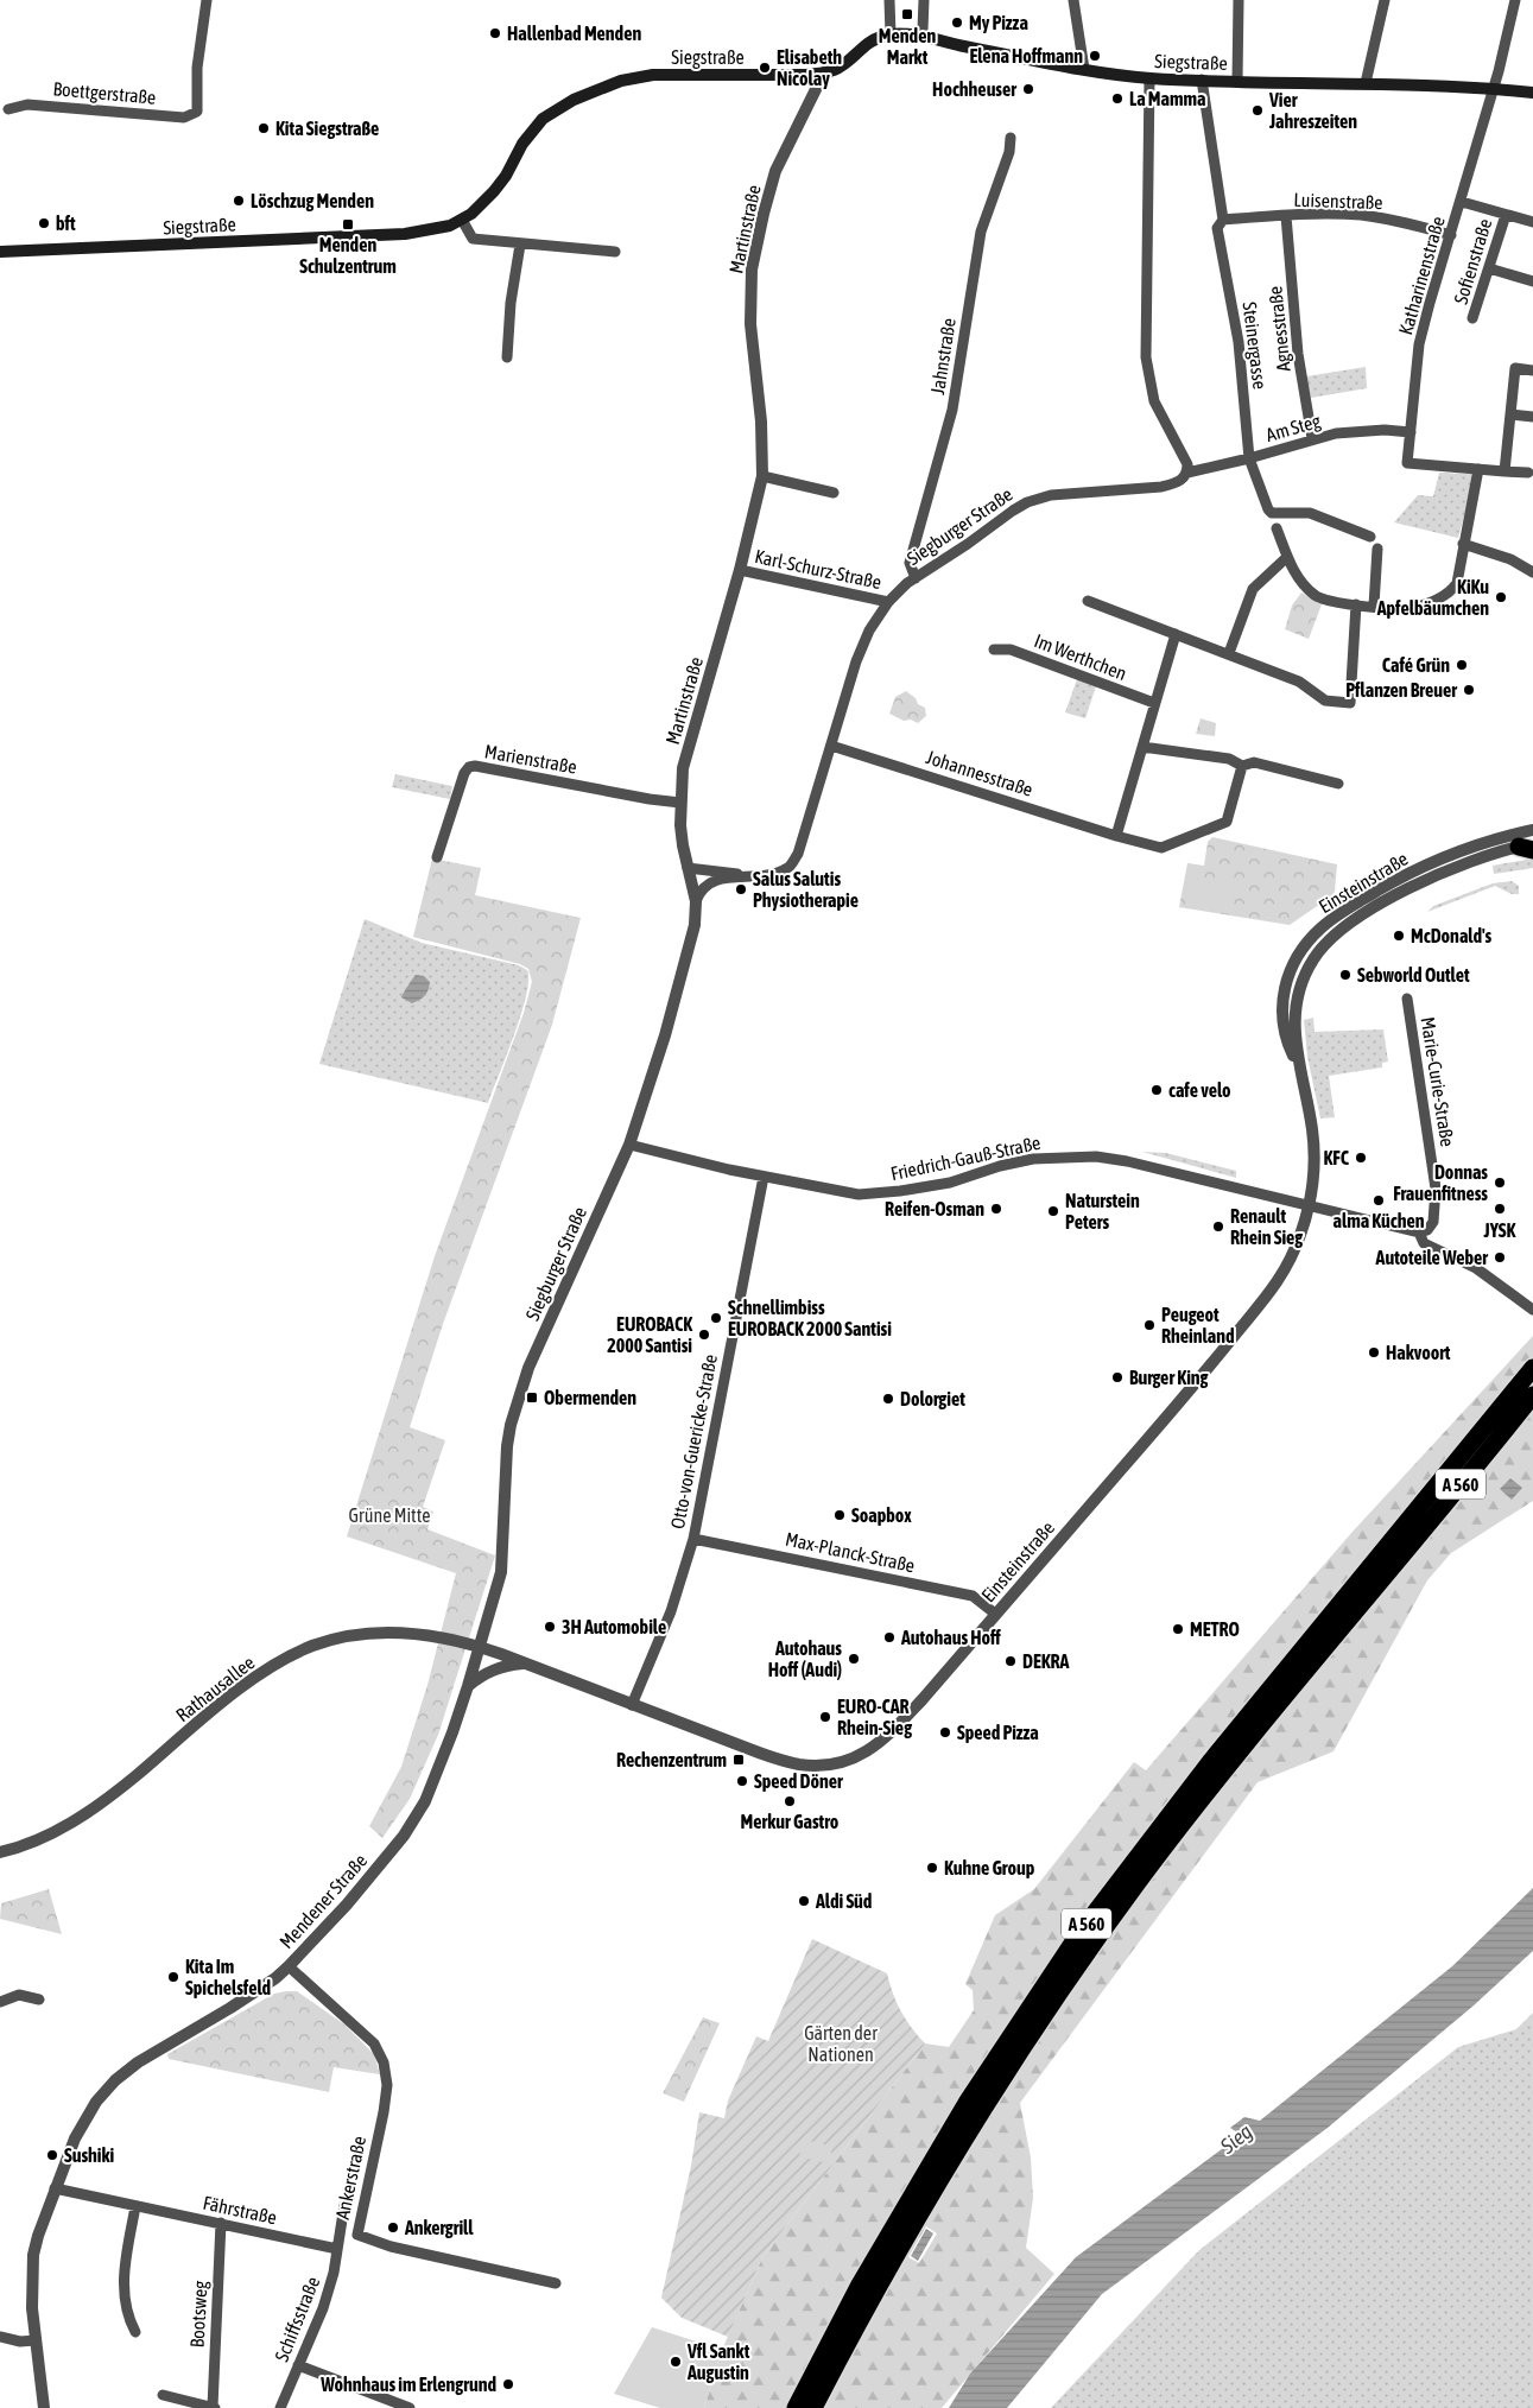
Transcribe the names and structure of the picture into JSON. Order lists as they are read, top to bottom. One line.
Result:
{"streets":{"highway":["A 560"],"main road":["Siegstraße"],"street":["Boettgerstraße","Luisenstraße","Martinstraße","Sofienstraße","Katharinenstraße","Agnesstraße","Steinergasse","Jahnstraße","Am Steg","Siegburger Straße","Karl-Schurz-Straße","Im Werthchen","Marienstraße","Johannesstraße","Einsteinstraße","Marie-Curie-Straße","Friedrich-Gauß-Straße","Otto-von-Guericke-Straße","Max-Planck-Straße","Rathausallee","Mendener Straße","Ankerstraße","Fährstraße","Bootsweg","Schiffsstraße"]},"crossings":[["Siegstraße","Martinstraße"],["Siegstraße","Katharinenstraße"],["Siegstraße","Steinergasse"],["Luisenstraße","Katharinenstraße"],["Luisenstraße","Agnesstraße"],["Luisenstraße","Steinergasse"],["Martinstraße","Siegburger Straße"],["Martinstraße","Karl-Schurz-Straße"],["Martinstraße","Marienstraße"],["Katharinenstraße","Am Steg"],["Agnesstraße","Am Steg"],["Steinergasse","Am Steg"],["Jahnstraße","Siegburger Straße"],["Am Steg","Siegburger Straße"],["Siegburger Straße","Karl-Schurz-Straße"],["Siegburger Straße","Johannesstraße"],["Siegburger Straße","Einsteinstraße"],["Siegburger Straße","Friedrich-Gauß-Straße"],["Siegburger Straße","Rathausallee"],["Siegburger Straße","Mendener Straße"],["Einsteinstraße","Friedrich-Gauß-Straße"],["Einsteinstraße","Otto-von-Guericke-Straße"],["Einsteinstraße","Max-Planck-Straße"],["Einsteinstraße","Rathausallee"],["Einsteinstraße","Mendener Straße"],["Friedrich-Gauß-Straße","Otto-von-Guericke-Straße"],["Otto-von-Guericke-Straße","Max-Planck-Straße"],["Rathausallee","Mendener Straße"],["Mendener Straße","Ankerstraße"],["Mendener Straße","Fährstraße"],["Fährstraße","Bootsweg"],["Fährstraße","Schiffsstraße"]],"water":["Sieg"],"parks":["Grüne Mitte","Gärten der Nationen"],"places":{"transit":["Menden Markt","Menden Schulzentrum","Obermenden","Rechenzentrum"],"other":["My Pizza","Hallenbad Menden","Elena Hoffmann","Elisabeth Nicolay","Hochheuser","La Mamma","Vier Jahreszeiten","Kita Siegstraße","Löschzug Menden","bft","KiKu Apfelbäumchen","Café Grün","Pflanzen Breuer","Salus Salutis Physiotherapie","McDonald's","Sebworld Outlet","cafe velo","KFC","Donnas Frauenfitness","alma Küchen","Reifen-Osman","JYSK","Naturstein Peters","Renault Rhein Sieg","Autoteile Weber","Schnellimbiss EUROBACK 2000 Santisi","Peugeot Rheinland","EUROBACK 2000 Santisi","Hakvoort","Burger King","Dolorgiet","Soapbox","3H Automobile","METRO","Autohaus Hoff","Autohaus Hoff (Audi)","DEKRA","EURO-CAR Rhein-Sieg","Speed Pizza","Speed Döner","Merkur Gastro","Kuhne Group","Aldi Süd","Kita Im Spichelsfeld","Sushiki","Ankergrill","Vfl Sankt Augustin","Wohnhaus im Erlengrund"]}}
